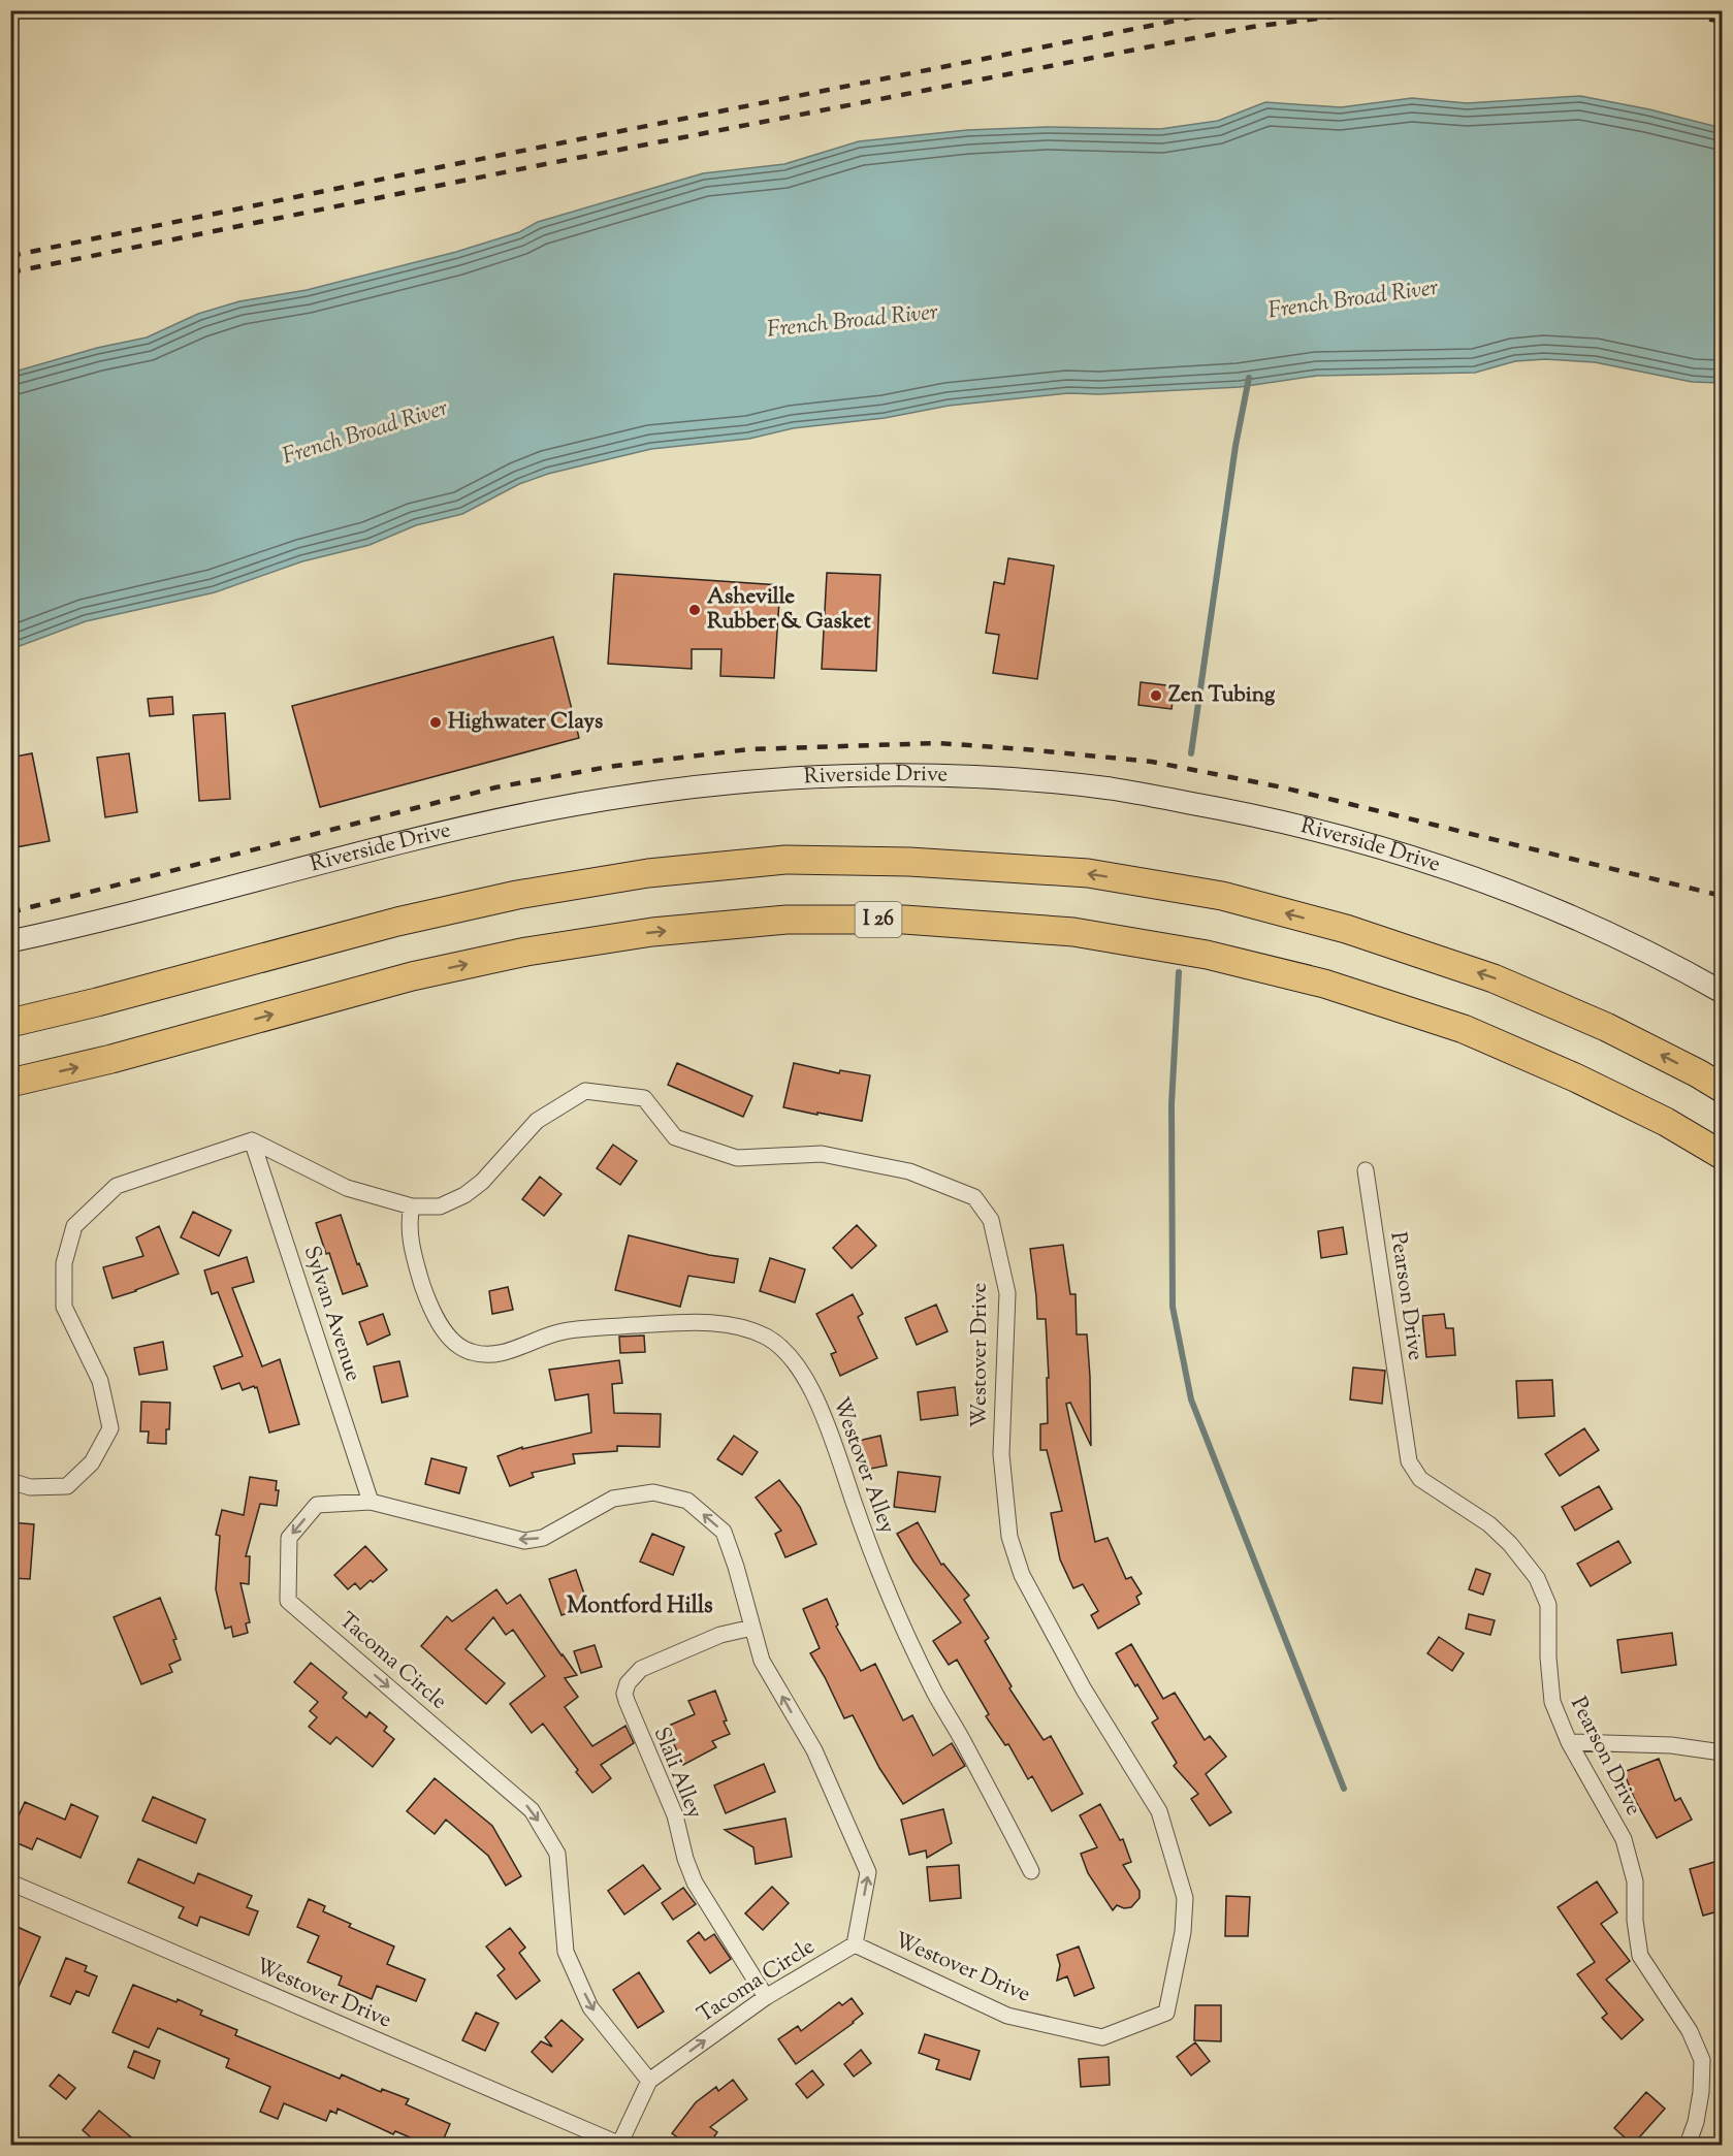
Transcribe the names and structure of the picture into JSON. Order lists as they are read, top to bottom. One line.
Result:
{"streets":{"highway":["I 26"],"main road":["Riverside Drive"],"street":["Pearson Drive","Sylvan Avenue","Westover Drive","Westover Alley","Tacoma Circle","Slali Alley"]},"crossings":[["Sylvan Avenue","Westover Drive"],["Sylvan Avenue","Tacoma Circle"],["Westover Drive","Westover Alley"],["Westover Drive","Tacoma Circle"],["Tacoma Circle","Slali Alley"]],"districts":["Montford Hills"],"water":["French Broad River"],"places":["Asheville Rubber & Gasket","Zen Tubing","Highwater Clays"]}
